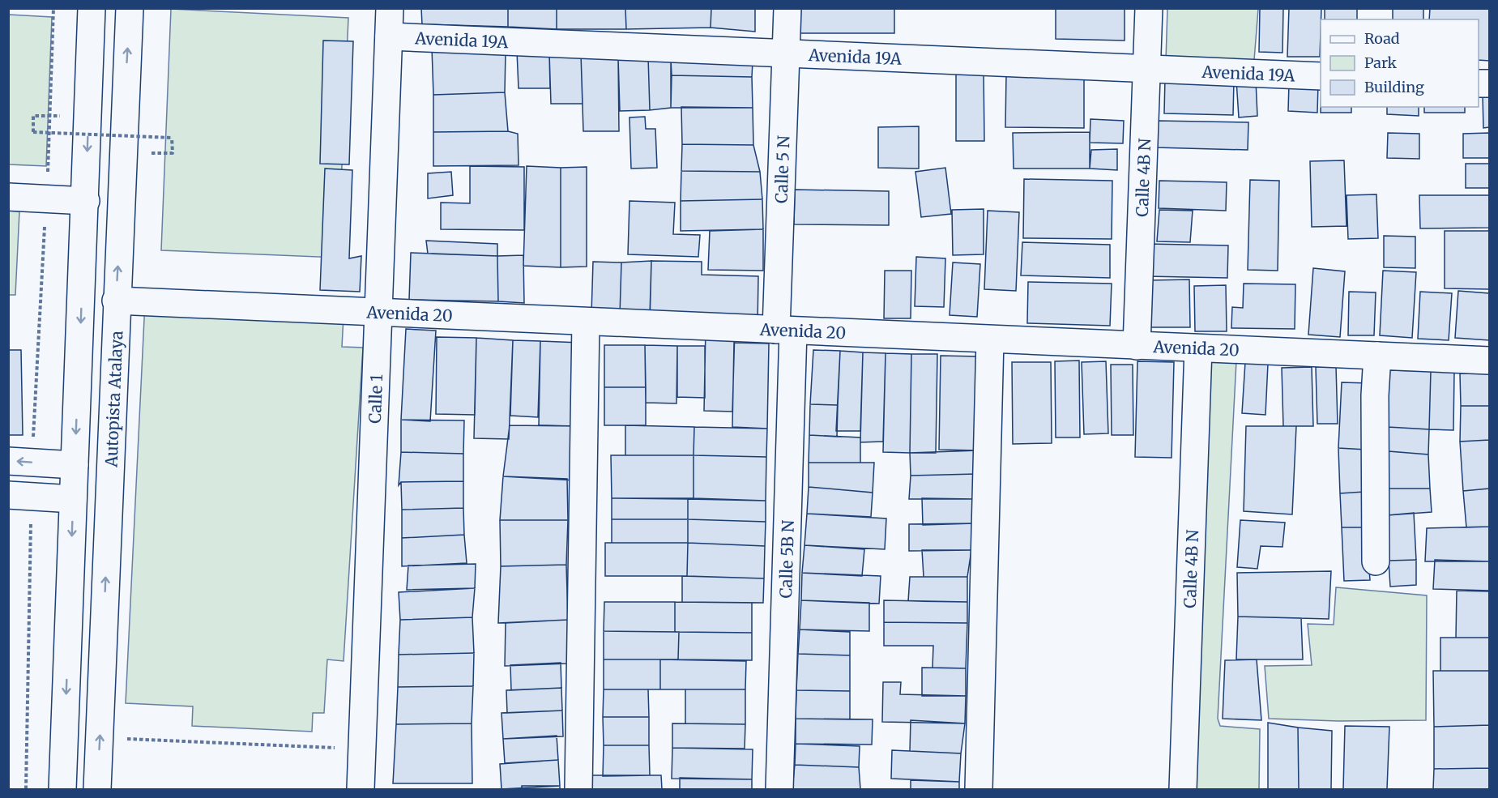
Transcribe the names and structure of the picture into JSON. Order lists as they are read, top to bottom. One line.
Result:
{"streets":{"street":["Avenida 19A","Calle 5 N","Calle 4B N","Avenida 20","Autopista Atalaya","Calle 1","Calle 5B N"]},"crossings":[["Avenida 19A","Calle 5 N"],["Avenida 19A","Calle 4B N"],["Avenida 19A","Calle 1"],["Calle 5 N","Avenida 20"],["Calle 5 N","Calle 5B N"],["Calle 4B N","Avenida 20"],["Avenida 20","Autopista Atalaya"],["Avenida 20","Calle 1"],["Avenida 20","Calle 5B N"]],"legend":["Road","Park","Building"]}
